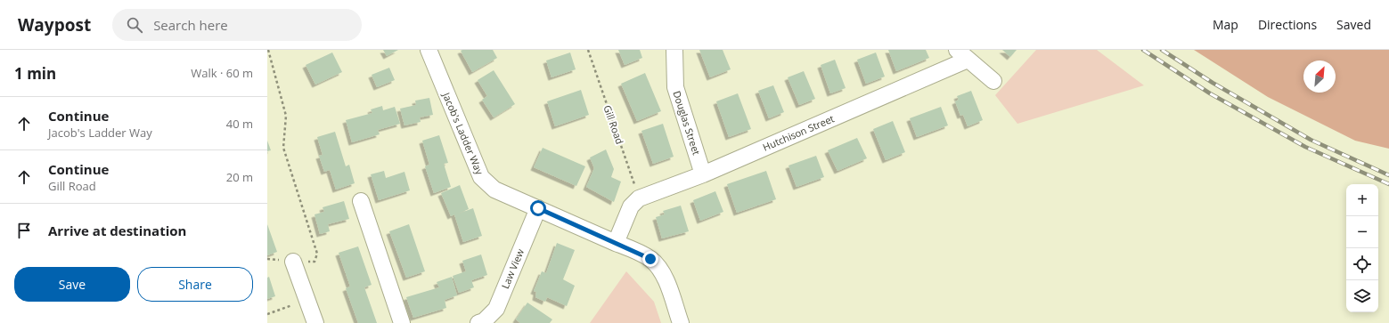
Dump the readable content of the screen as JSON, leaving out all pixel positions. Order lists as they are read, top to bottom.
{
  "streets": {
    "street": [
      "Douglas Street",
      "Hutchison Street",
      "Jacob's Ladder Way",
      "Law View"
    ],
    "path": ["Gill Road"]
  },
  "crossings": [
    ["Douglas Street", "Hutchison Street"],
    ["Gill Road", "Hutchison Street"],
    ["Jacob's Ladder Way", "Law View"]
  ],
  "north": "top right",
  "page": {
    "header": "Waypost",
    "search": "Search here",
    "nav": ["Map", "Directions", "Saved"],
    "heading": ["1 min", "Walk · 60 m"],
    "list": [
      ["Continue", "Jacob's Ladder Way", "40 m"],
      ["Continue", "Gill Road", "20 m"],
      "Arrive at destination"
    ],
    "map_buttons": ["+", "−"],
    "buttons": ["Save", "Share"]
  }
}
